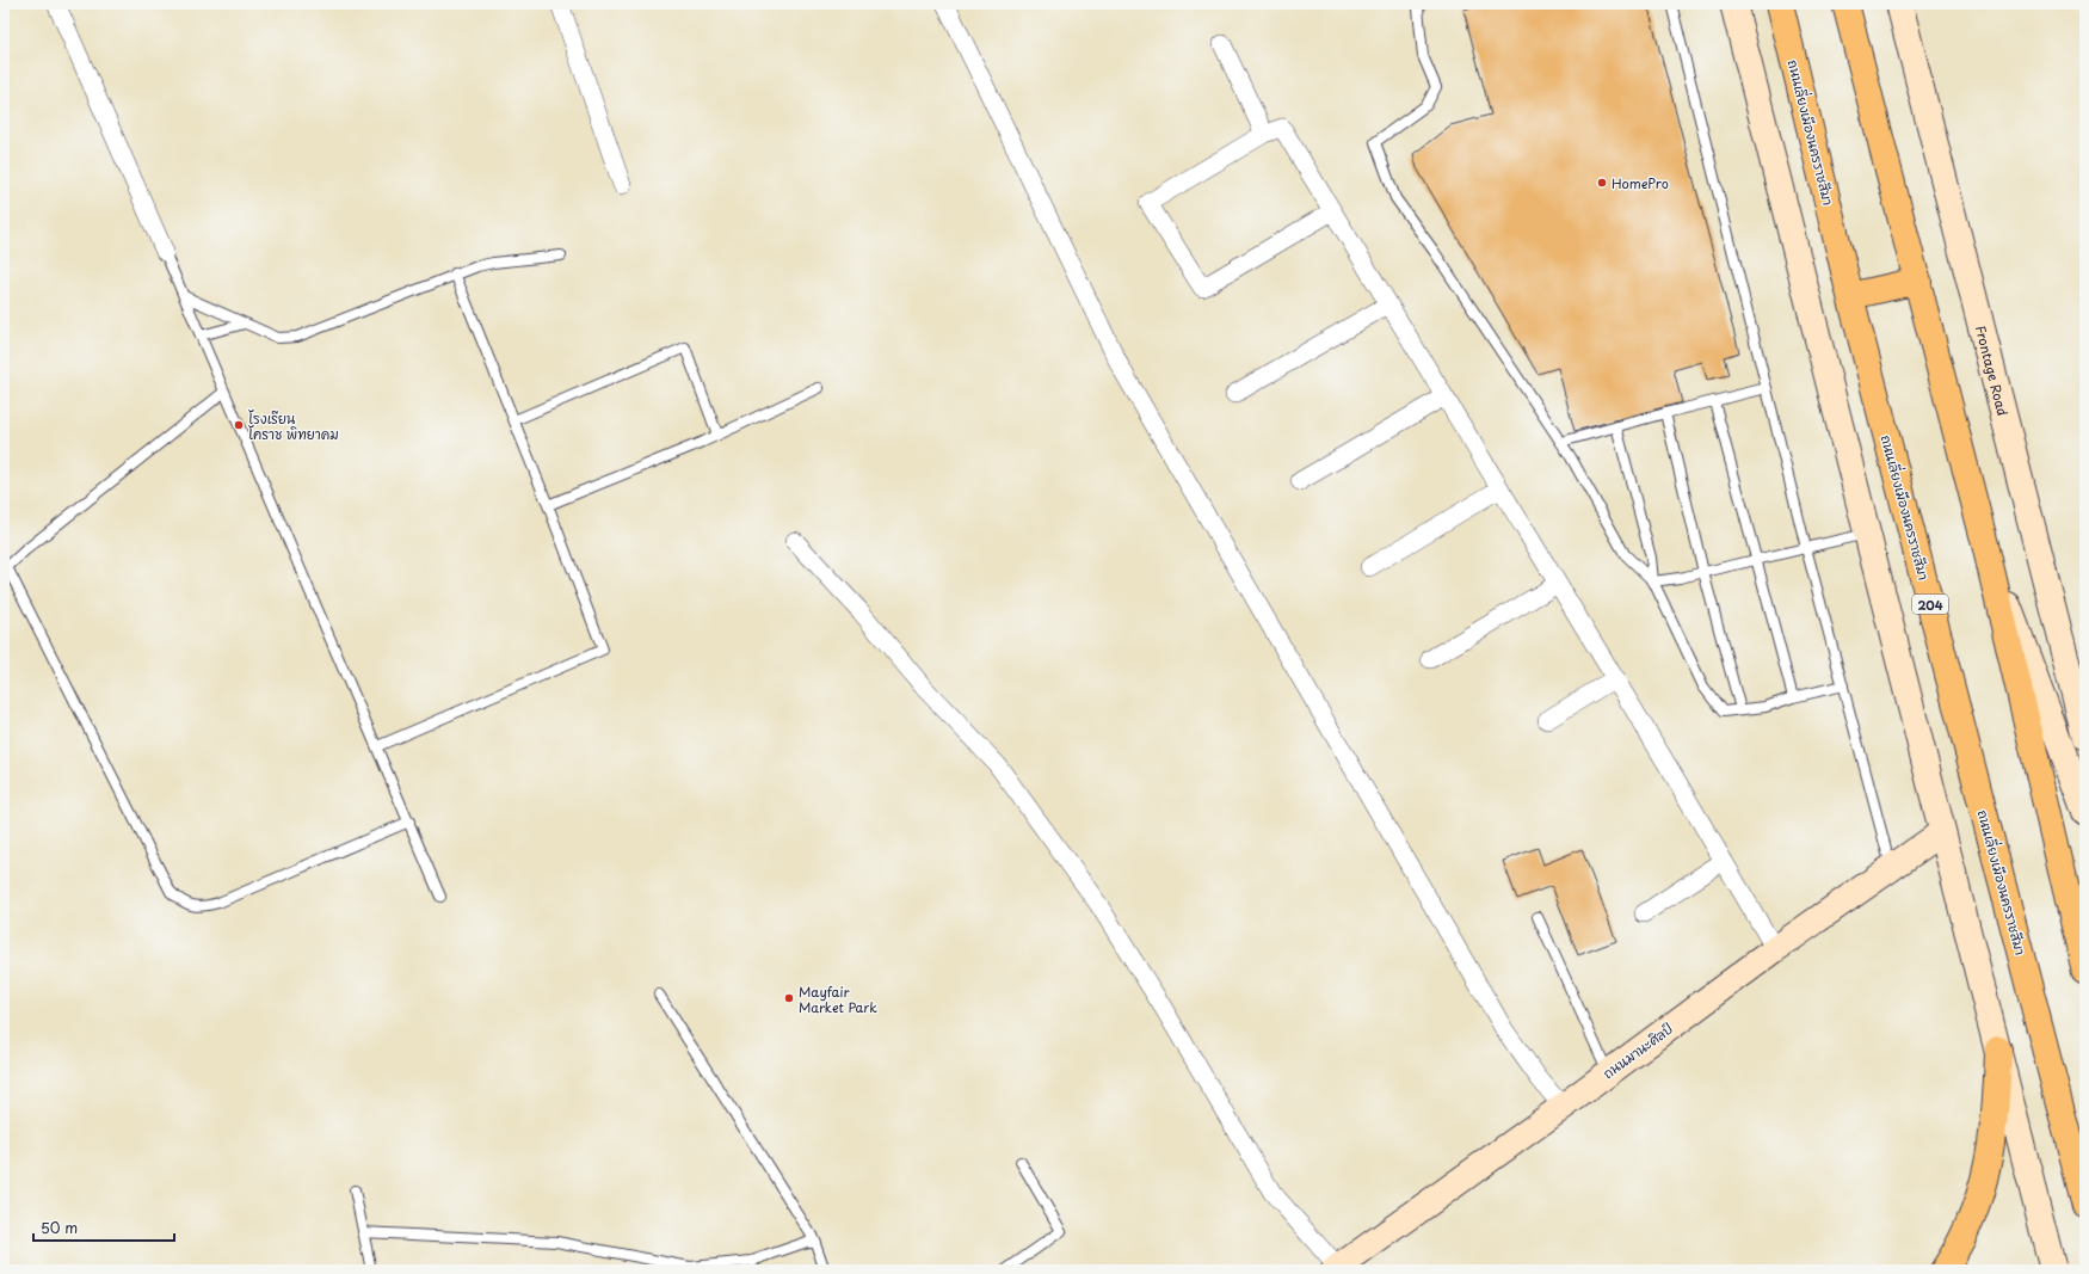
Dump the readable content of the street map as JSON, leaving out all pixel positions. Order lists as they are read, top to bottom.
{
  "streets": {
    "highway": ["ถนนเลี่ยงเมืองนครราชสีมา", "204"],
    "main road": ["Frontage Road", "ถนนมานะศิลป์"]
  },
  "places": ["HomePro", "โรงเรียน โคราช พิทยาคม", "Mayfair Market Park"],
  "scale_bar": "50 m"
}
